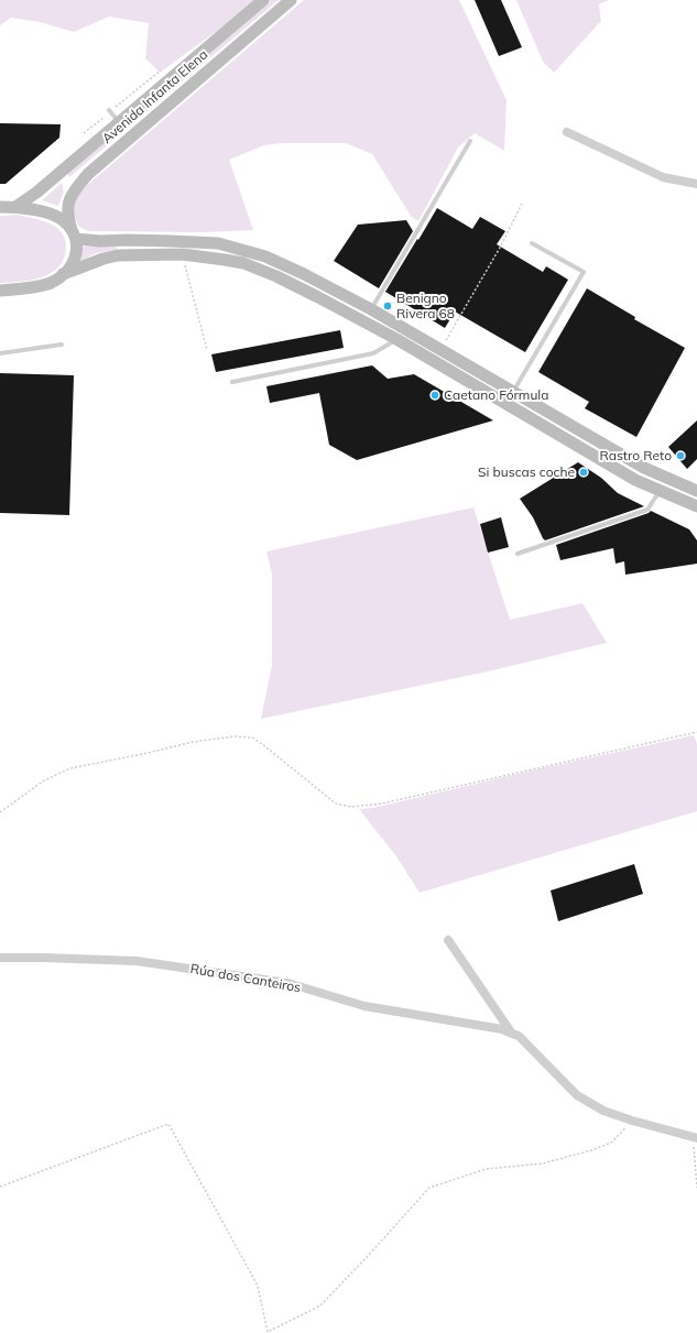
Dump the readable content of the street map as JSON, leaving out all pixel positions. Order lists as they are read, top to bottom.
{
  "streets": {
    "main road": ["Avenida Infanta Elena"],
    "street": ["Rúa dos Canteiros"]
  },
  "places": [
    "Benigno Rivera 68",
    "Caetano Fórmula",
    "Rastro Reto",
    "Si buscas coche"
  ]
}
